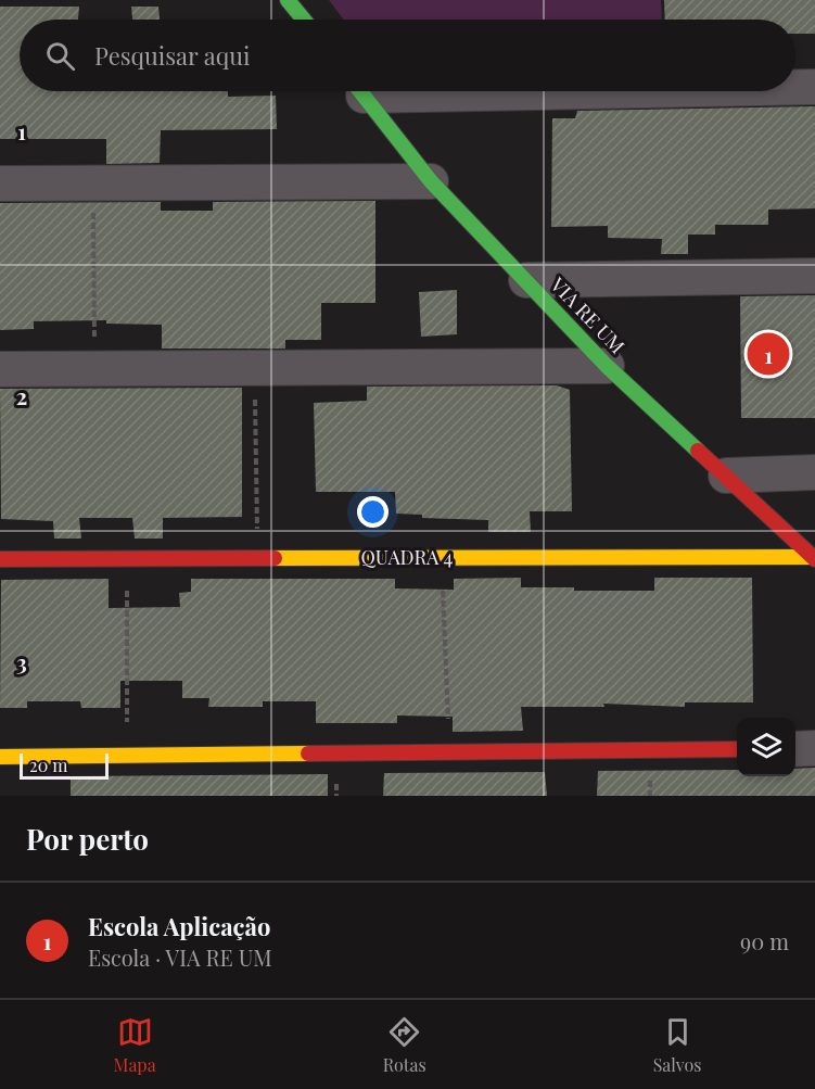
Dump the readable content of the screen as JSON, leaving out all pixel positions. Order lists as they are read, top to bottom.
{
  "streets": {
    "street": ["VIA RE UM", "QUADRA 4"]
  },
  "crossings": [
    ["VIA RE UM", "QUADRA 4"]
  ],
  "scale_bar": "20 m",
  "page": {
    "search": "Pesquisar aqui",
    "pins": "1",
    "scale": "20 m",
    "heading": "Por perto",
    "list": [
      {
        "mark": "1",
        "name": "Escola Aplicação",
        "note": "Escola · VIA RE UM",
        "value": "90 m"
      }
    ],
    "nav": ["Mapa", "Rotas", "Salvos"]
  },
  "grid": {
    "rows": ["1", "2", "3"]
  }
}
